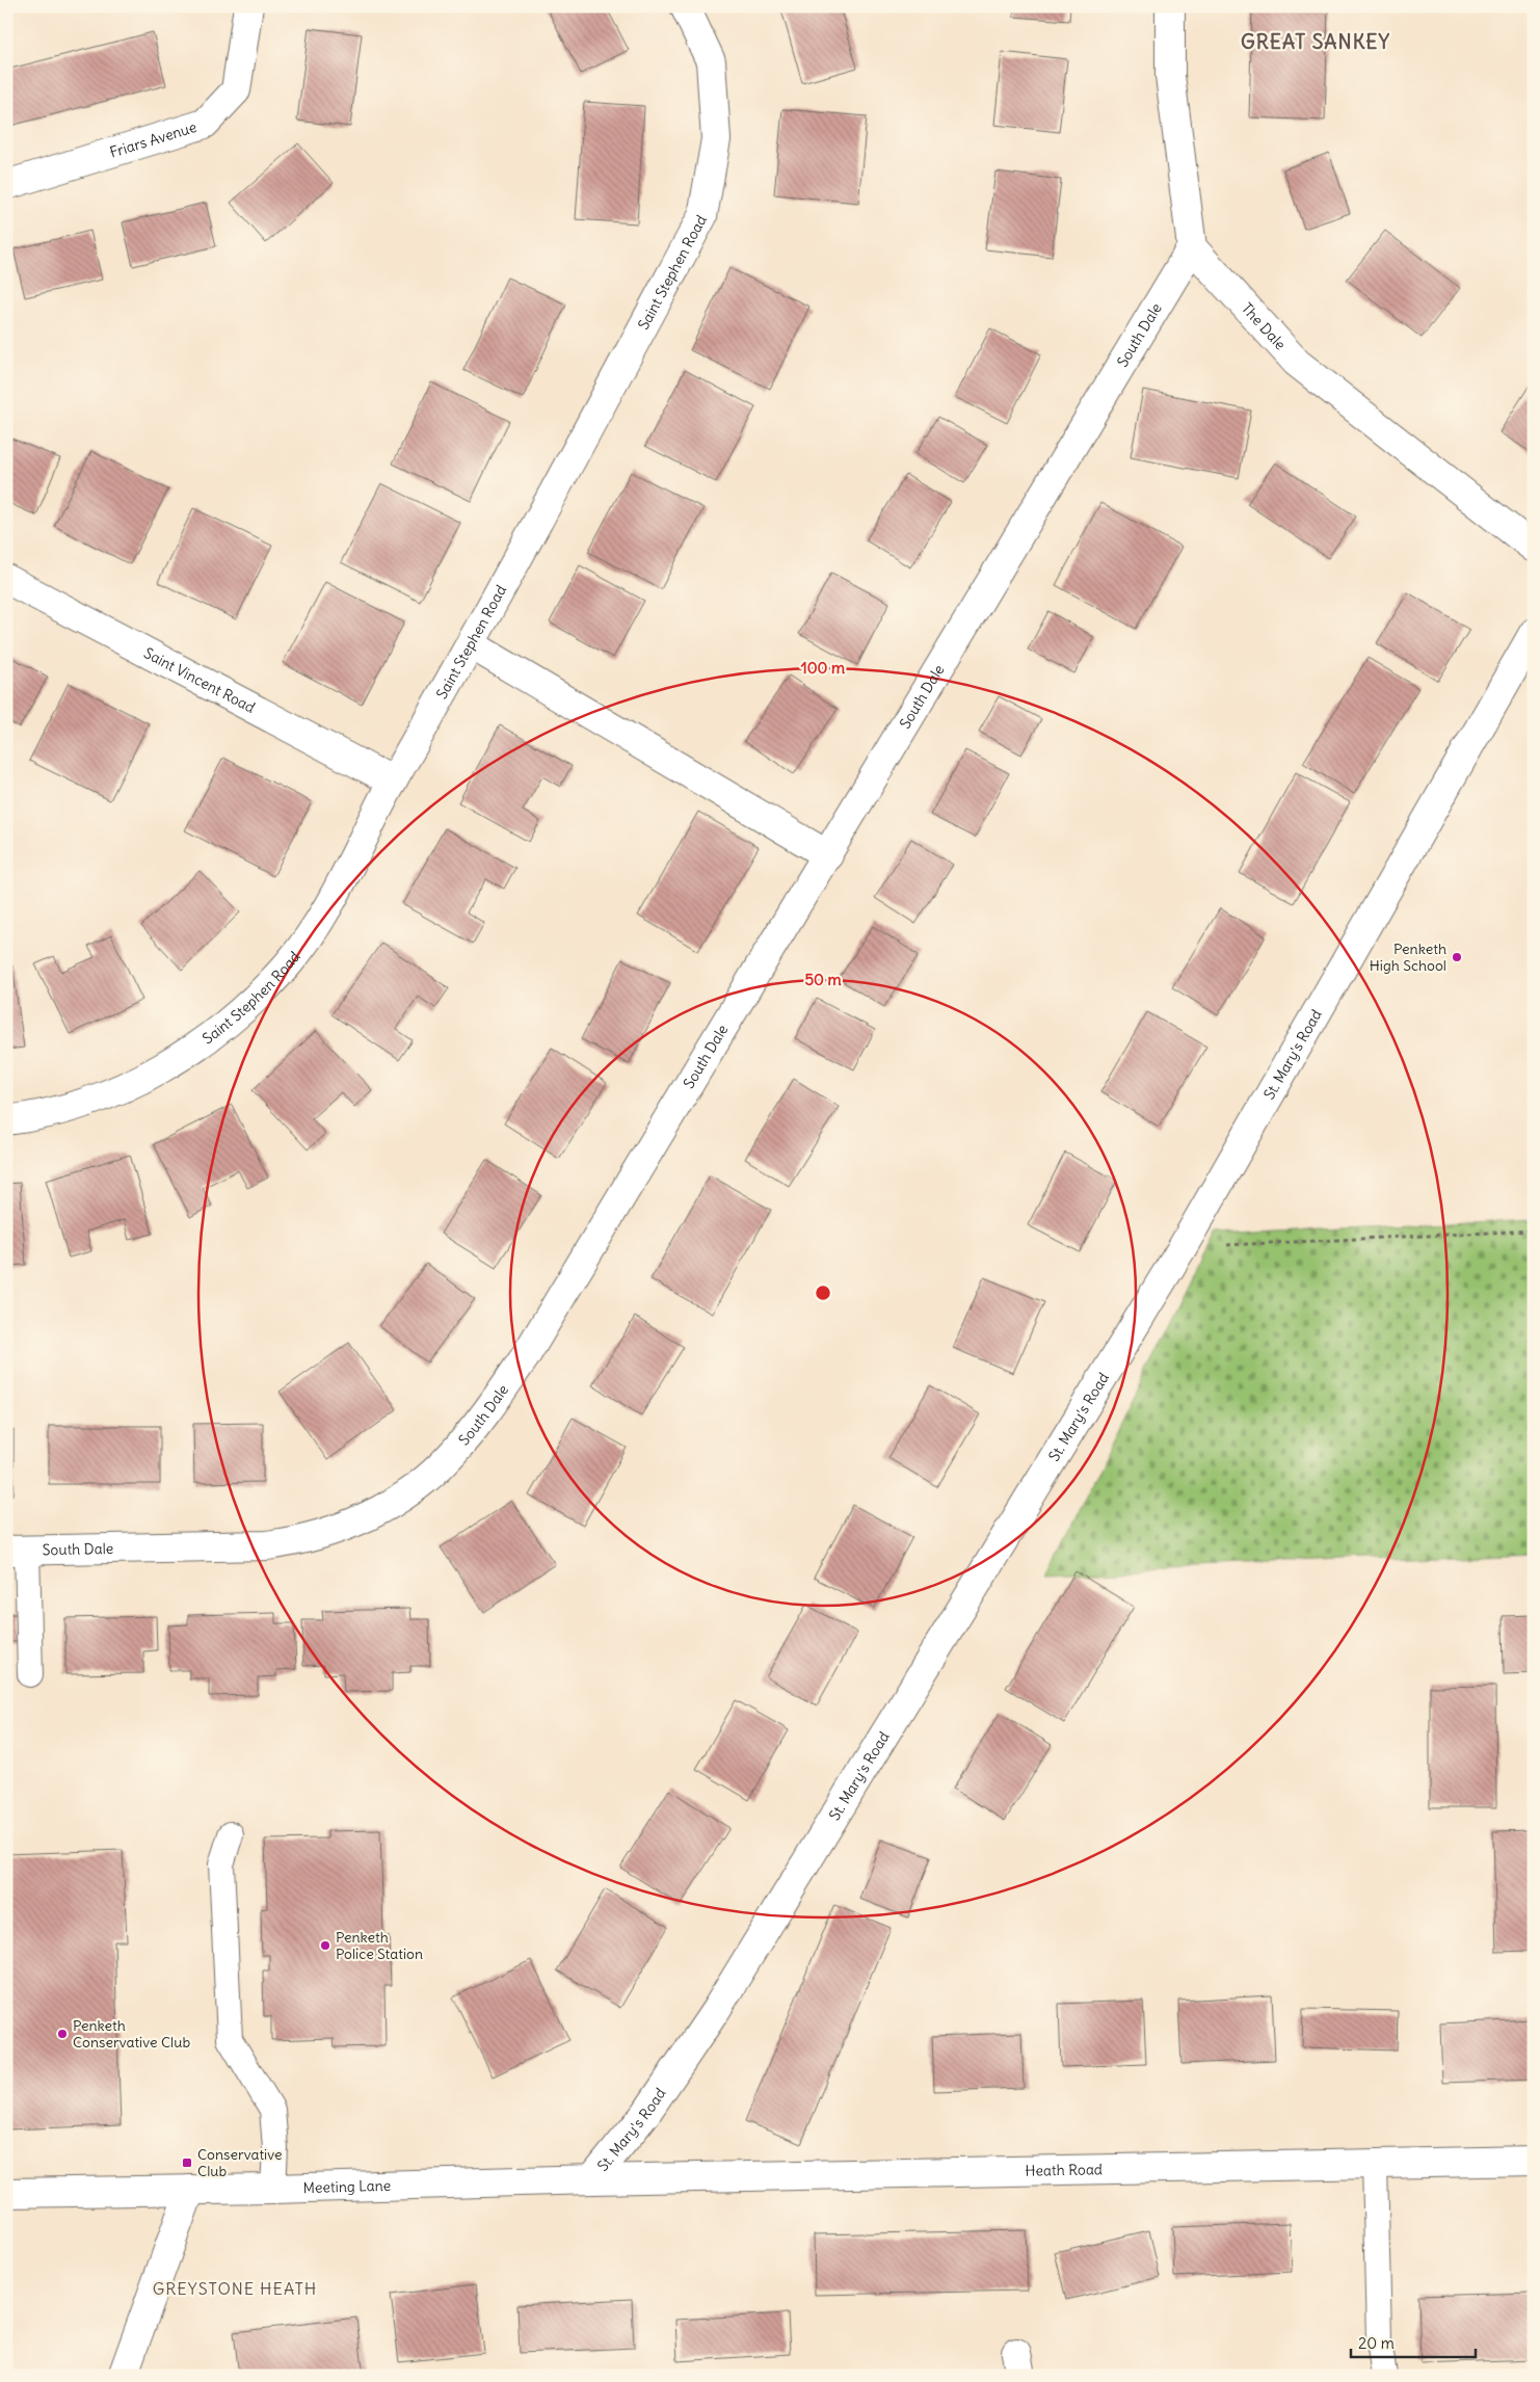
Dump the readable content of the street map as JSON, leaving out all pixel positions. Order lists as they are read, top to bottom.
{
  "streets": {
    "street": [
      "Friars Avenue",
      "Saint Stephen Road",
      "The Dale",
      "South Dale",
      "Saint Vincent Road",
      "St. Mary's Road",
      "Heath Road",
      "Meeting Lane"
    ]
  },
  "crossings": [
    ["Saint Stephen Road", "Saint Vincent Road"],
    ["The Dale", "South Dale"],
    ["St. Mary's Road", "Heath Road"],
    ["St. Mary's Road", "Meeting Lane"],
    ["Heath Road", "Meeting Lane"]
  ],
  "districts": ["GREAT SANKEY", "GREYSTONE HEATH"],
  "places": {
    "other": ["Penketh High School", "Penketh Police Station", "Penketh Conservative Club"],
    "transit": ["Conservative Club"]
  },
  "scale_bar": "20 m",
  "rings": ["100 m", "50 m"]
}
